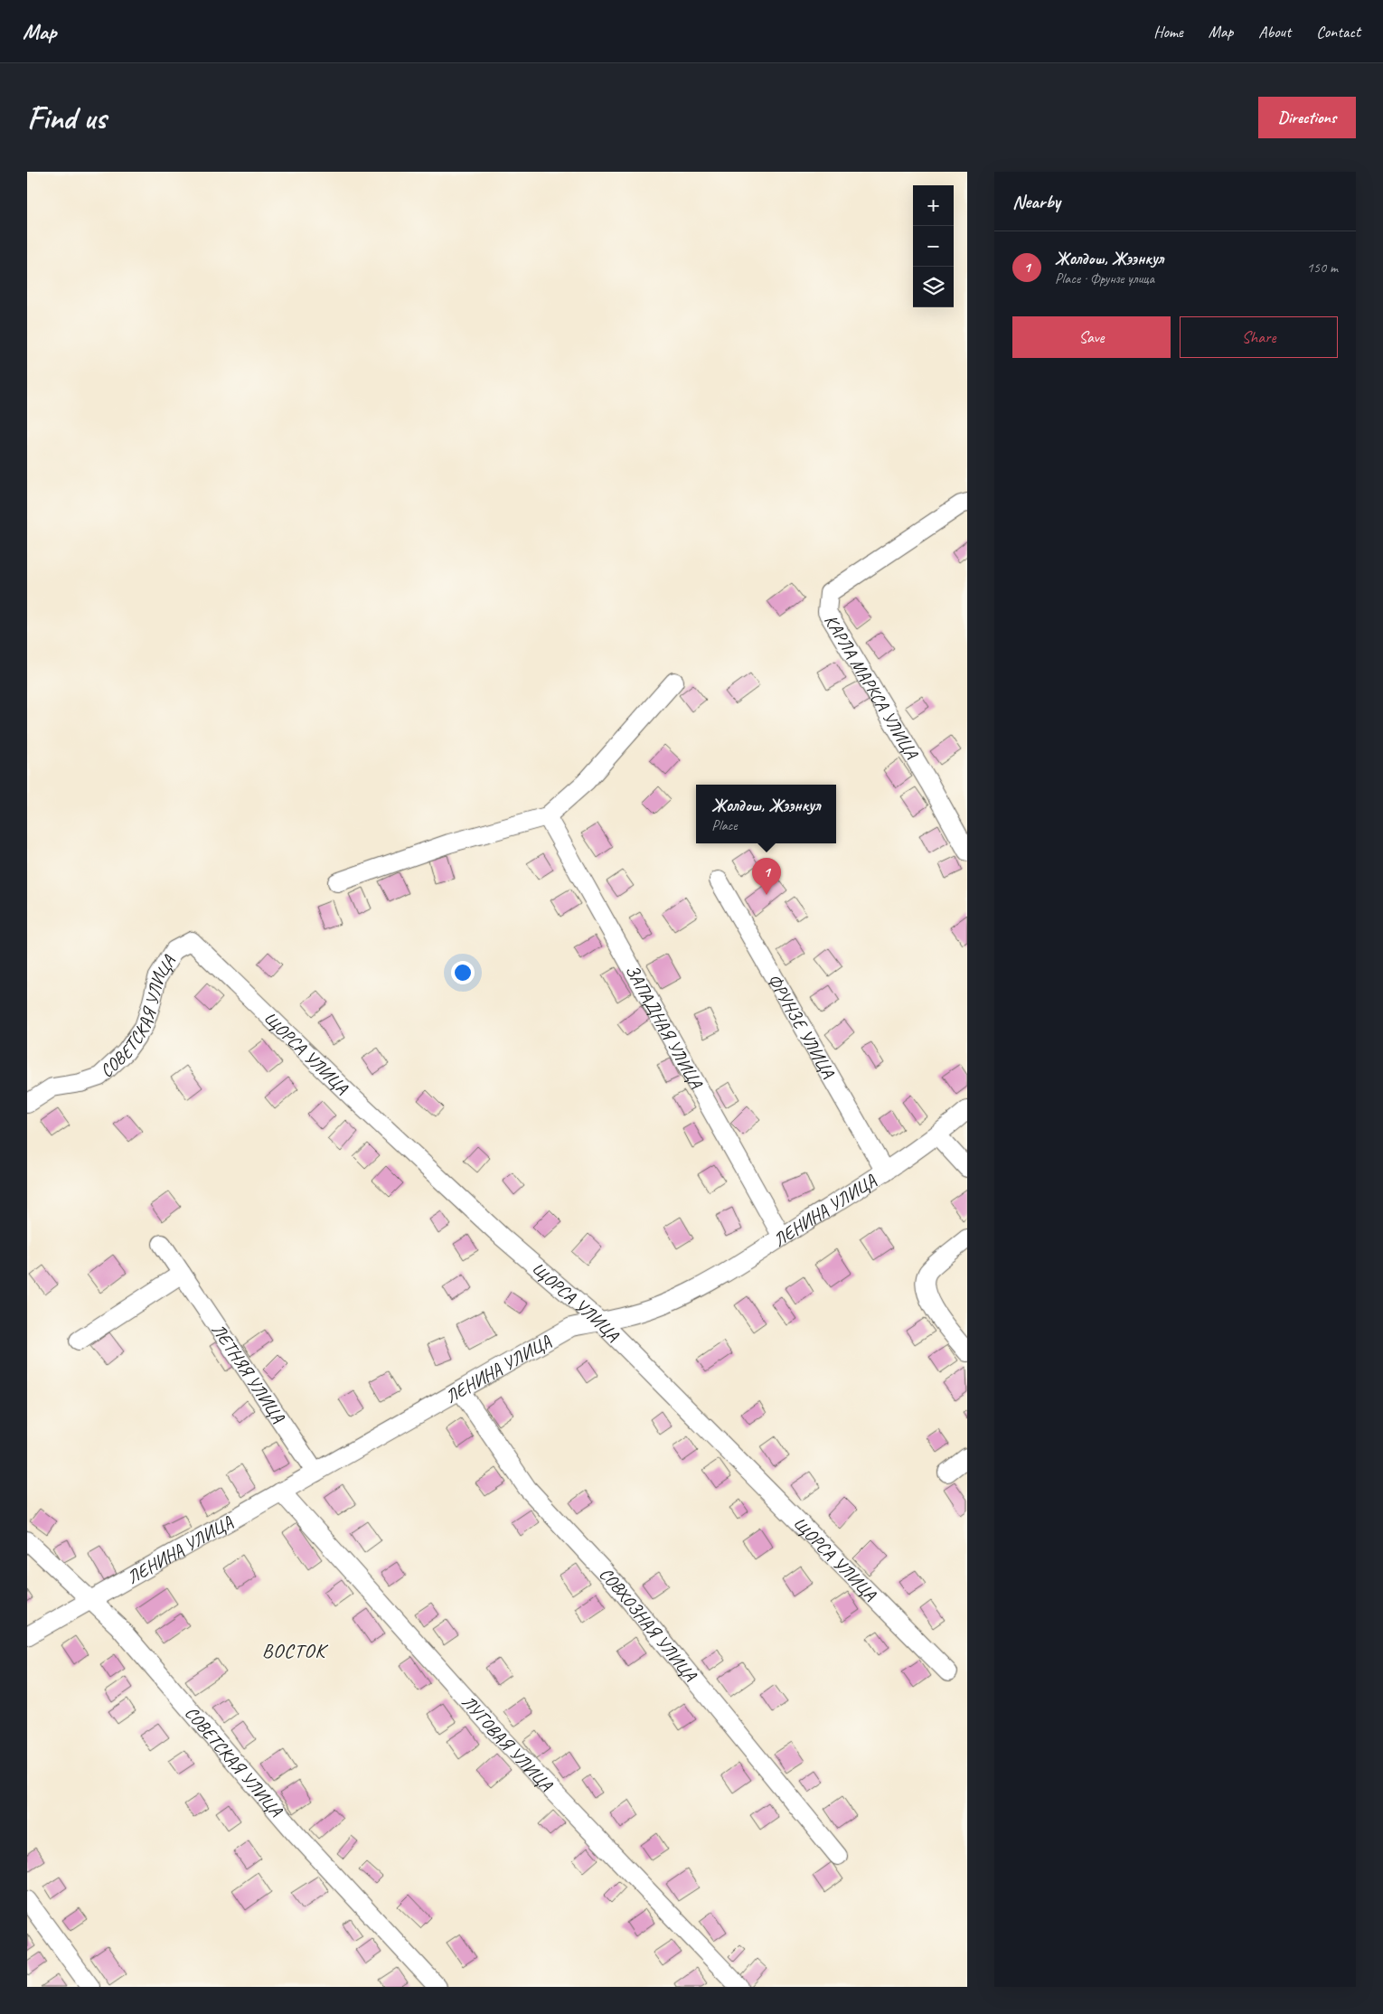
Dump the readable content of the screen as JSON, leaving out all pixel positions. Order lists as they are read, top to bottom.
{
  "streets": {
    "street": [
      "КАРЛА МАРКСА УЛИЦА",
      "СОВЕТСКАЯ УЛИЦА",
      "ФРУНЗЕ УЛИЦА",
      "ЗАПАДНАЯ УЛИЦА",
      "ЩОРСА УЛИЦА",
      "ЛЕНИНА УЛИЦА",
      "ЛЕТНЯЯ УЛИЦА",
      "СОВХОЗНАЯ УЛИЦА",
      "ЛУГОВАЯ УЛИЦА"
    ]
  },
  "crossings": [
    ["СОВЕТСКАЯ УЛИЦА", "ЩОРСА УЛИЦА"],
    ["СОВЕТСКАЯ УЛИЦА", "ЛЕНИНА УЛИЦА"],
    ["ФРУНЗЕ УЛИЦА", "ЛЕНИНА УЛИЦА"],
    ["ЗАПАДНАЯ УЛИЦА", "ЛЕНИНА УЛИЦА"],
    ["ЩОРСА УЛИЦА", "ЛЕНИНА УЛИЦА"],
    ["ЛЕНИНА УЛИЦА", "ЛЕТНЯЯ УЛИЦА"],
    ["ЛЕНИНА УЛИЦА", "СОВХОЗНАЯ УЛИЦА"],
    ["ЛЕНИНА УЛИЦА", "ЛУГОВАЯ УЛИЦА"]
  ],
  "districts": ["ВОСТОК"],
  "page": {
    "header": "Map",
    "nav": [
      "Home",
      "Map",
      "About",
      "Contact"
    ],
    "buttons": [
      "Directions",
      ["Save", "Share"]
    ],
    "title": "Find us",
    "heading": "Nearby",
    "map_buttons": ["+", "−"],
    "list": [
      {
        "mark": "1",
        "name": "Жолдош, Жээнкул",
        "note": "Place · Фрунзе улица",
        "value": "150 m"
      }
    ],
    "popup": ["Жолдош, Жээнкул", "Place"],
    "pins": "1"
  }
}
